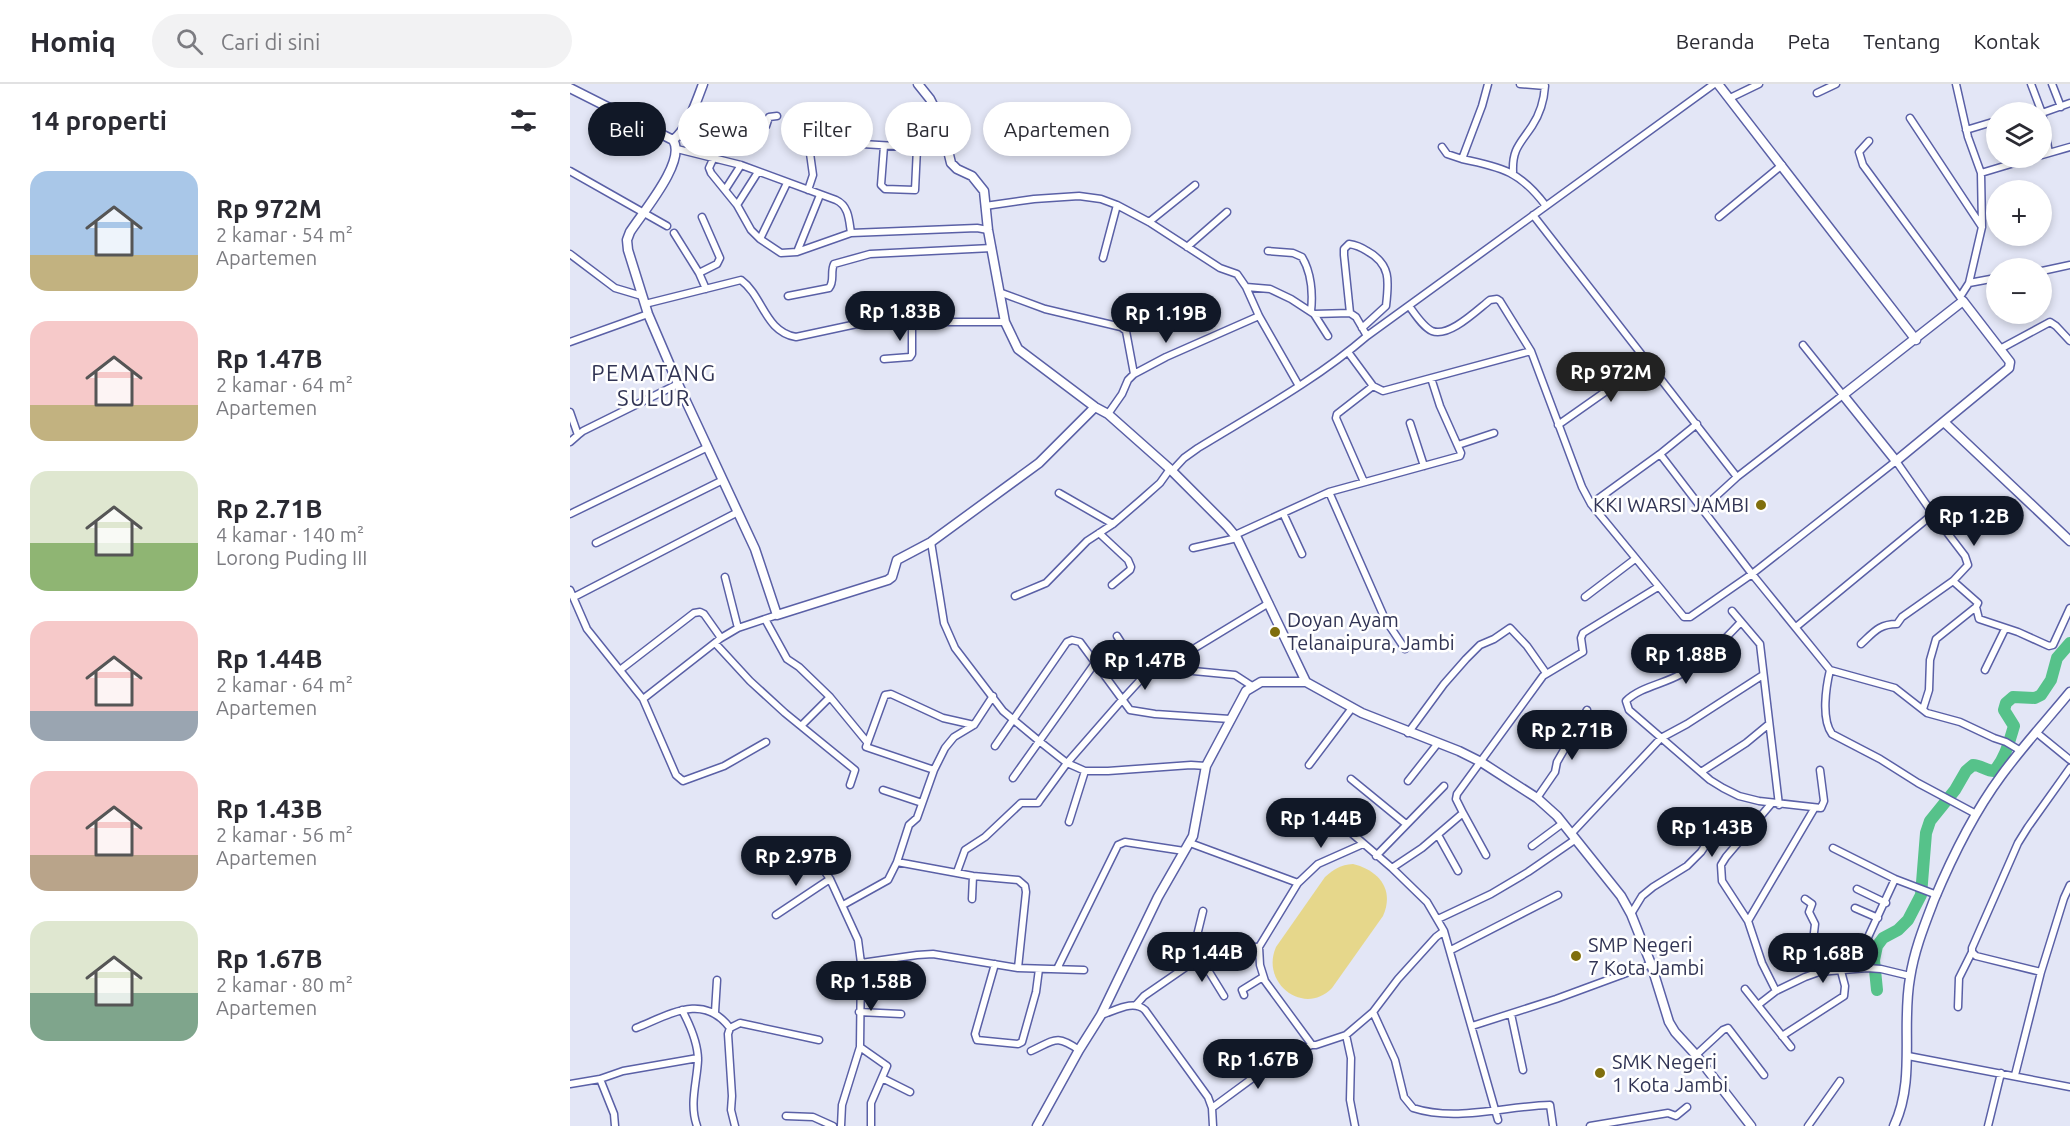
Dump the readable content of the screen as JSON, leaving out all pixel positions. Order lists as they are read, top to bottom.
{
  "districts": ["PEMATANG SULUR"],
  "places": [
    "KKI WARSI JAMBI",
    "Doyan Ayam Telanaipura, Jambi",
    "SMP Negeri 7 Kota Jambi",
    "SMK Negeri 1 Kota Jambi"
  ],
  "page": {
    "header": "Homiq",
    "search": "Cari di sini",
    "nav": [
      "Beranda",
      "Peta",
      "Tentang",
      "Kontak"
    ],
    "heading": "14 properti",
    "map_buttons": ["+", "−"],
    "chip": [
      "Beli",
      "Sewa",
      "Filter",
      "Baru",
      "Apartemen"
    ],
    "list": [
      {
        "name": "Rp 972M",
        "note": "2 kamar · 54 m² · Apartemen"
      },
      {
        "name": "Rp 1.47B",
        "note": "2 kamar · 64 m² · Apartemen"
      },
      {
        "name": "Rp 2.71B",
        "note": "4 kamar · 140 m² · Lorong Puding III"
      },
      {
        "name": "Rp 1.44B",
        "note": "2 kamar · 64 m² · Apartemen"
      },
      {
        "name": "Rp 1.43B",
        "note": "2 kamar · 56 m² · Apartemen"
      },
      {
        "name": "Rp 1.67B",
        "note": "2 kamar · 80 m² · Apartemen"
      }
    ],
    "price": [
      "Rp 1.83B",
      "Rp 1.19B",
      "Rp 972M",
      "Rp 1.2B",
      "Rp 1.88B",
      "Rp 1.47B",
      "Rp 2.71B",
      "Rp 1.44B",
      "Rp 1.43B",
      "Rp 2.97B",
      "Rp 1.44B",
      "Rp 1.68B",
      "Rp 1.58B",
      "Rp 1.67B"
    ]
  }
}
